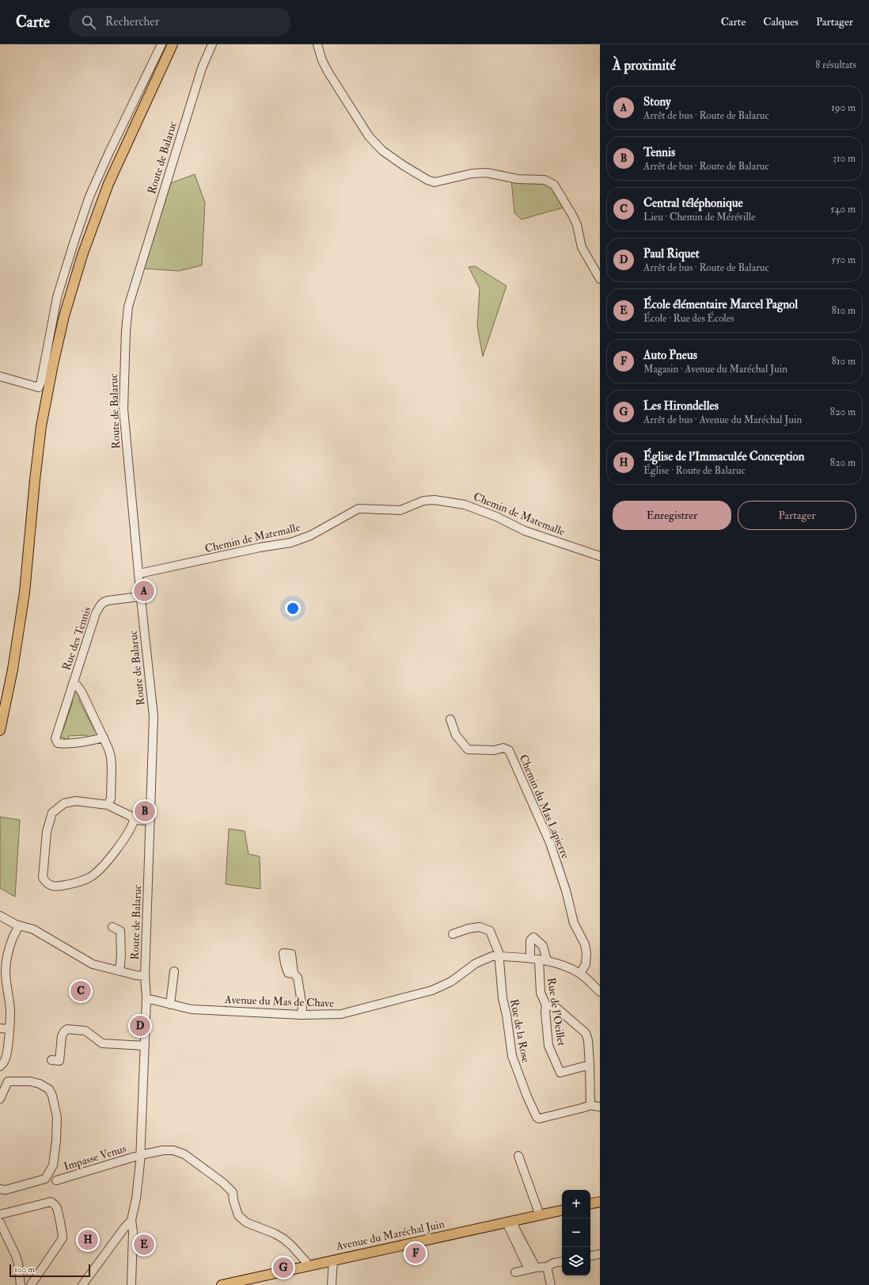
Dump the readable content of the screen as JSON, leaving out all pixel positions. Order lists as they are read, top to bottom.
{
  "streets": {
    "main road": ["Avenue du Maréchal Juin"],
    "street": [
      "Route de Balaruc",
      "Chemin de Matemalle",
      "Rue des Tennis",
      "Chemin du Mas Lapierre",
      "Avenue du Mas de Chave",
      "Rue de l'Oeillet",
      "Rue de la Rose",
      "Impasse Venus"
    ]
  },
  "crossings": [
    ["Route de Balaruc", "Chemin de Matemalle"],
    ["Route de Balaruc", "Rue des Tennis"],
    ["Route de Balaruc", "Avenue du Mas de Chave"],
    ["Route de Balaruc", "Impasse Venus"],
    ["Chemin du Mas Lapierre", "Avenue du Mas de Chave"],
    ["Avenue du Mas de Chave", "Rue de l'Oeillet"],
    ["Avenue du Mas de Chave", "Rue de la Rose"],
    ["Impasse Venus", "Avenue du Maréchal Juin"]
  ],
  "scale_bar": "100 m",
  "page": {
    "header": "Carte",
    "search": "Rechercher",
    "nav": ["Carte", "Calques", "Partager"],
    "heading": ["À proximité", "8 résultats"],
    "list": [
      {
        "mark": "A",
        "name": "Stony",
        "note": "Arrêt de bus · Route de Balaruc",
        "value": "190 m"
      },
      {
        "mark": "B",
        "name": "Tennis",
        "note": "Arrêt de bus · Route de Balaruc",
        "value": "310 m"
      },
      {
        "mark": "C",
        "name": "Central téléphonique",
        "note": "Lieu · Chemin de Méréville",
        "value": "540 m"
      },
      {
        "mark": "D",
        "name": "Paul Riquet",
        "note": "Arrêt de bus · Route de Balaruc",
        "value": "550 m"
      },
      {
        "mark": "E",
        "name": "École élémentaire Marcel Pagnol",
        "note": "École · Rue des Écoles",
        "value": "810 m"
      },
      {
        "mark": "F",
        "name": "Auto Pneus",
        "note": "Magasin · Avenue du Maréchal Juin",
        "value": "810 m"
      },
      {
        "mark": "G",
        "name": "Les Hirondelles",
        "note": "Arrêt de bus · Avenue du Maréchal Juin",
        "value": "820 m"
      },
      {
        "mark": "H",
        "name": "Église de l'Immaculée Conception",
        "note": "Église · Route de Balaruc",
        "value": "820 m"
      }
    ],
    "buttons": ["Enregistrer", "Partager"],
    "pins": [
      "A",
      "B",
      "C",
      "D",
      "H",
      "E",
      "F",
      "G"
    ],
    "map_buttons": ["+", "−"],
    "scale": "100 m"
  }
}
